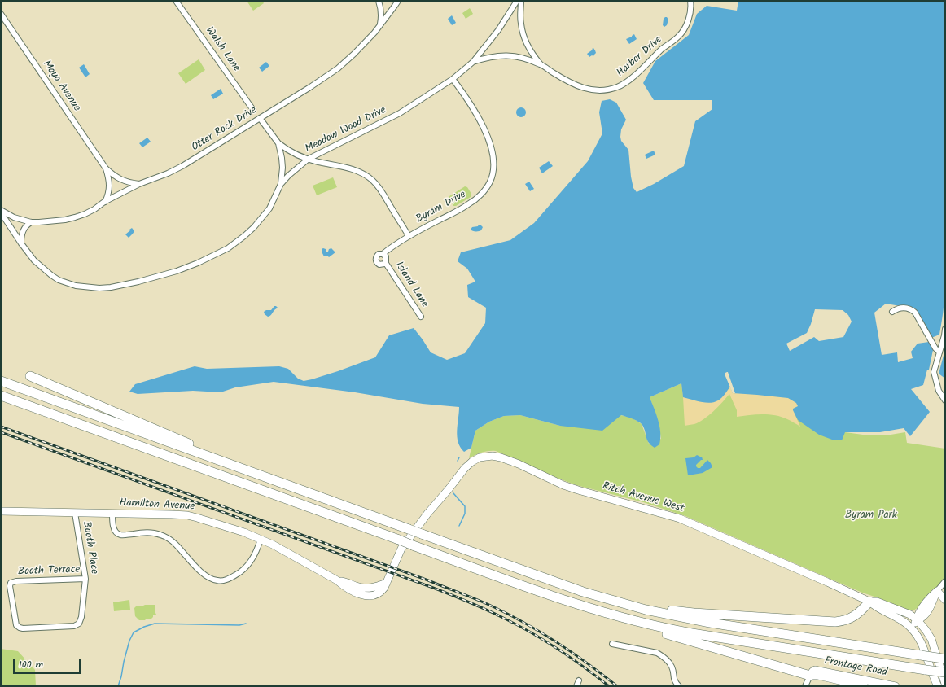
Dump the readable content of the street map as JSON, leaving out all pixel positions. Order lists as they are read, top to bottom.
{
  "streets": {
    "main road": ["Ritch Avenue West", "Hamilton Avenue", "Frontage Road"],
    "street": [
      "Walsh Lane",
      "Harbor Drive",
      "Mayo Avenue",
      "Otter Rock Drive",
      "Meadow Wood Drive",
      "Byram Drive",
      "Island Lane",
      "Booth Place",
      "Booth Terrace"
    ]
  },
  "crossings": [
    ["Harbor Drive", "Meadow Wood Drive"],
    ["Mayo Avenue", "Otter Rock Drive"],
    ["Otter Rock Drive", "Meadow Wood Drive"],
    ["Meadow Wood Drive", "Byram Drive"],
    ["Byram Drive", "Island Lane"],
    ["Ritch Avenue West", "Hamilton Avenue"],
    ["Hamilton Avenue", "Booth Place"],
    ["Booth Place", "Booth Terrace"]
  ],
  "parks": ["Byram Park"],
  "scale_bar": "100 m"
}
